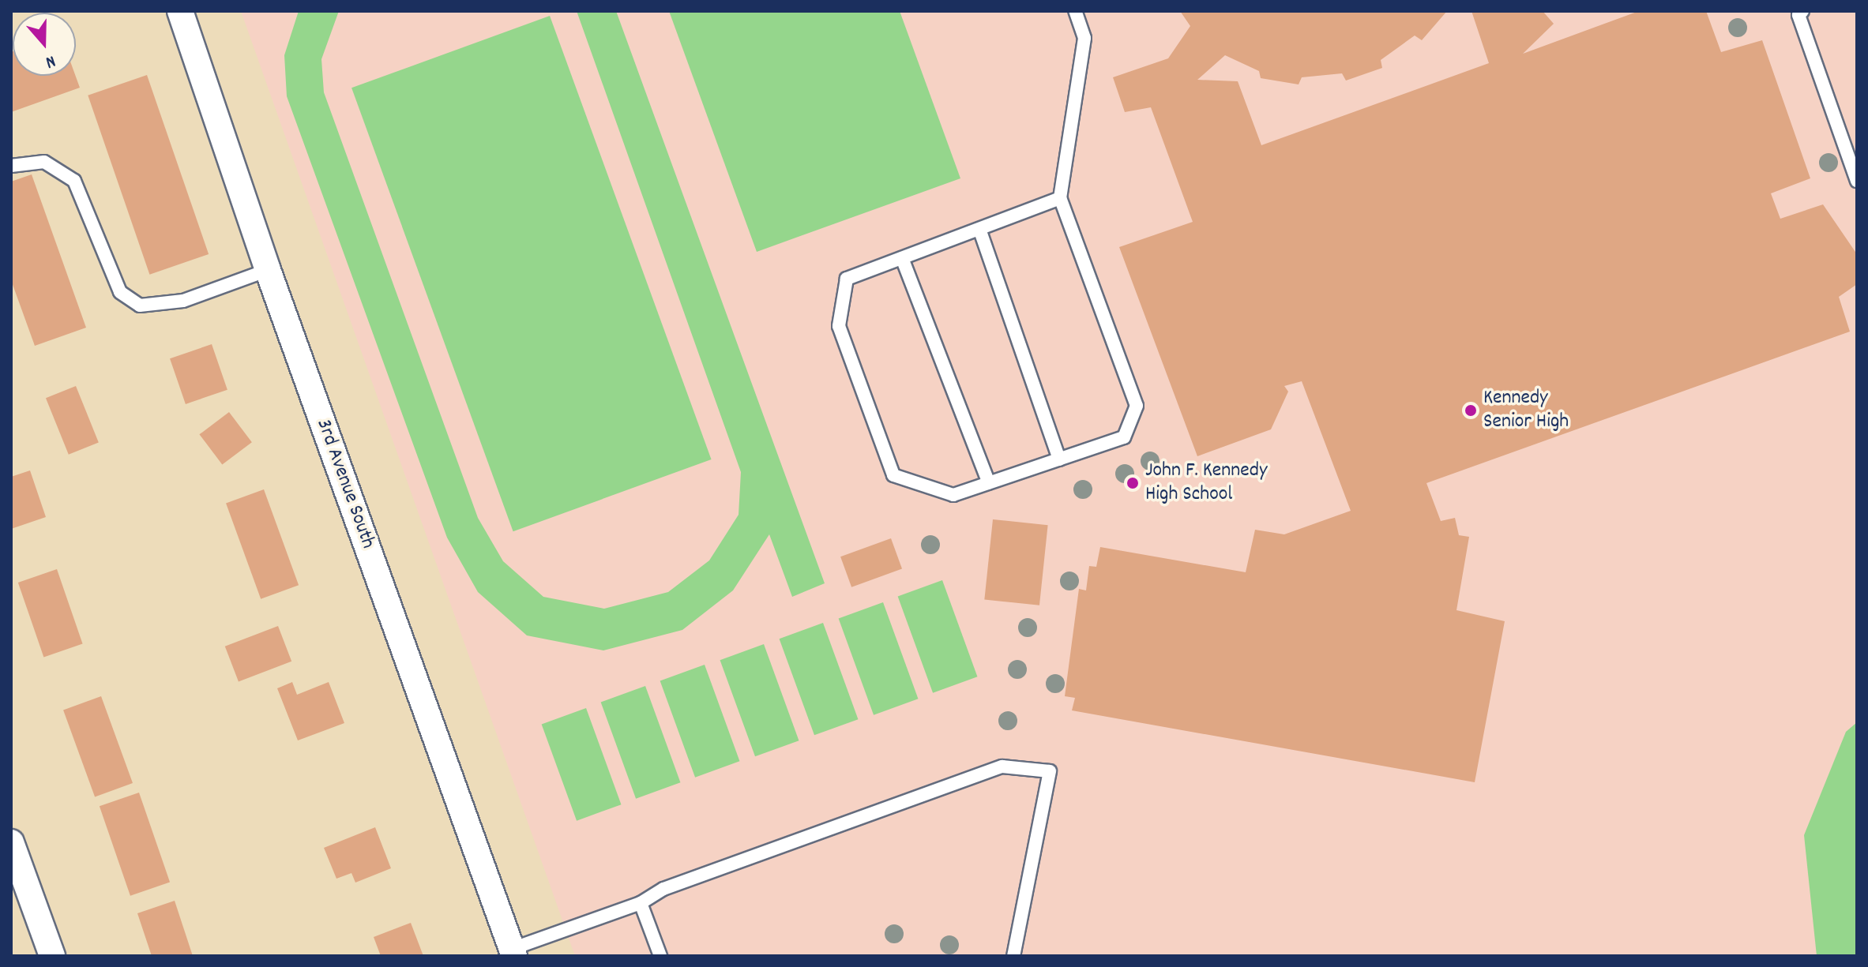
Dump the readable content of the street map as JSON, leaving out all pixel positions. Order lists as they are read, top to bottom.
{
  "streets": {
    "street": ["3rd Avenue South"]
  },
  "places": ["Kennedy Senior High", "John F. Kennedy High School"],
  "north": "bottom"
}
